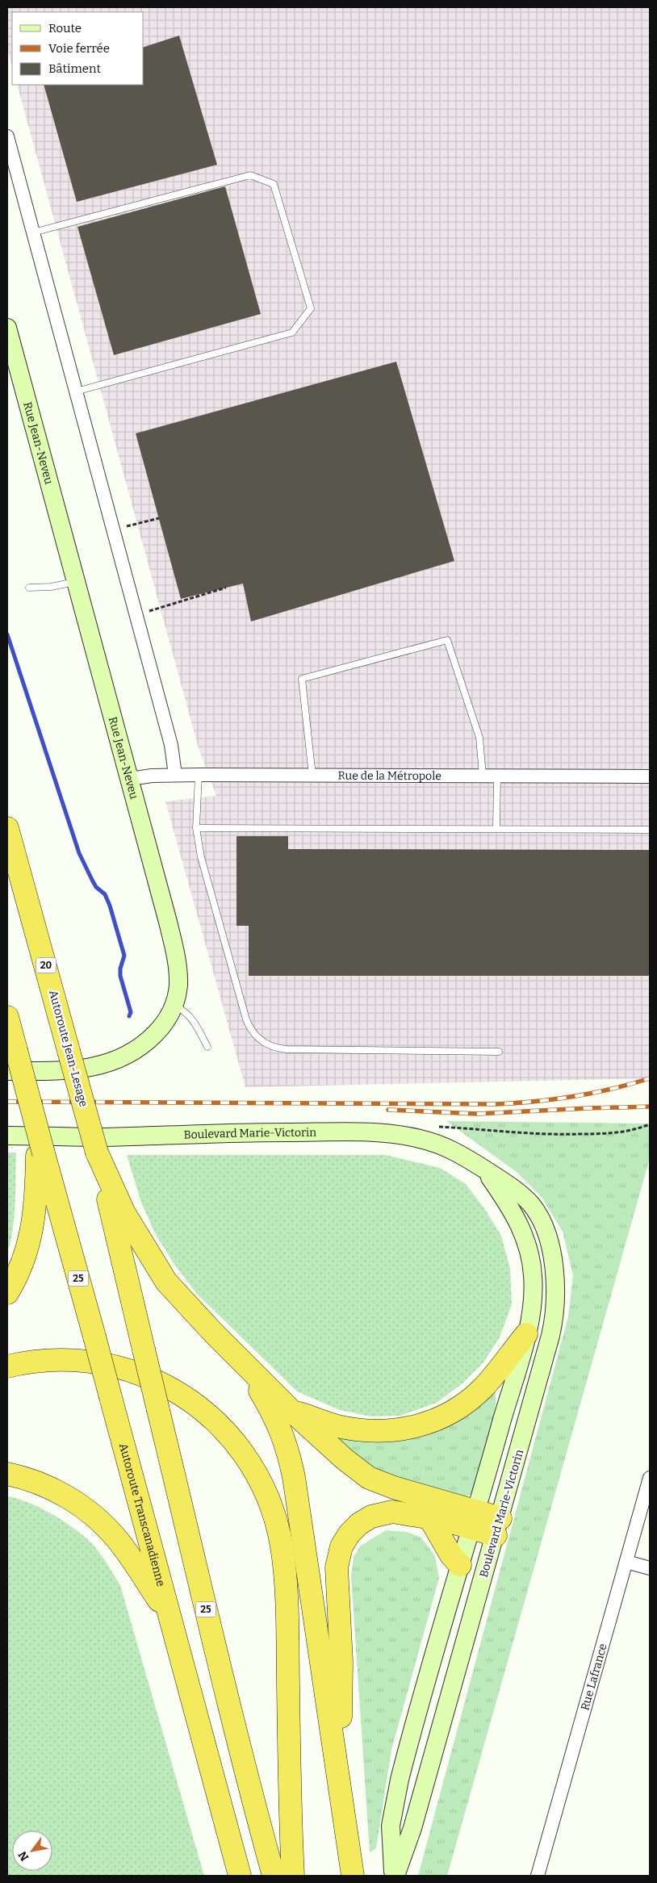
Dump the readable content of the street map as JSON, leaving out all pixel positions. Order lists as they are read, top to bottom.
{
  "streets": {
    "highway": [
      "20",
      "Autoroute Jean-Lesage",
      "25",
      "Autoroute Transcanadienne"
    ],
    "street": [
      "Rue Jean-Neveu",
      "Rue de la Métropole",
      "Boulevard Marie-Victorin",
      "Rue Lafrance"
    ]
  },
  "crossings": [
    ["Rue Jean-Neveu", "Rue de la Métropole"],
    ["Autoroute Jean-Lesage", "25"],
    ["25", "Autoroute Transcanadienne"]
  ],
  "legend": ["Route", "Voie ferrée", "Bâtiment"],
  "north": "bottom left"
}
